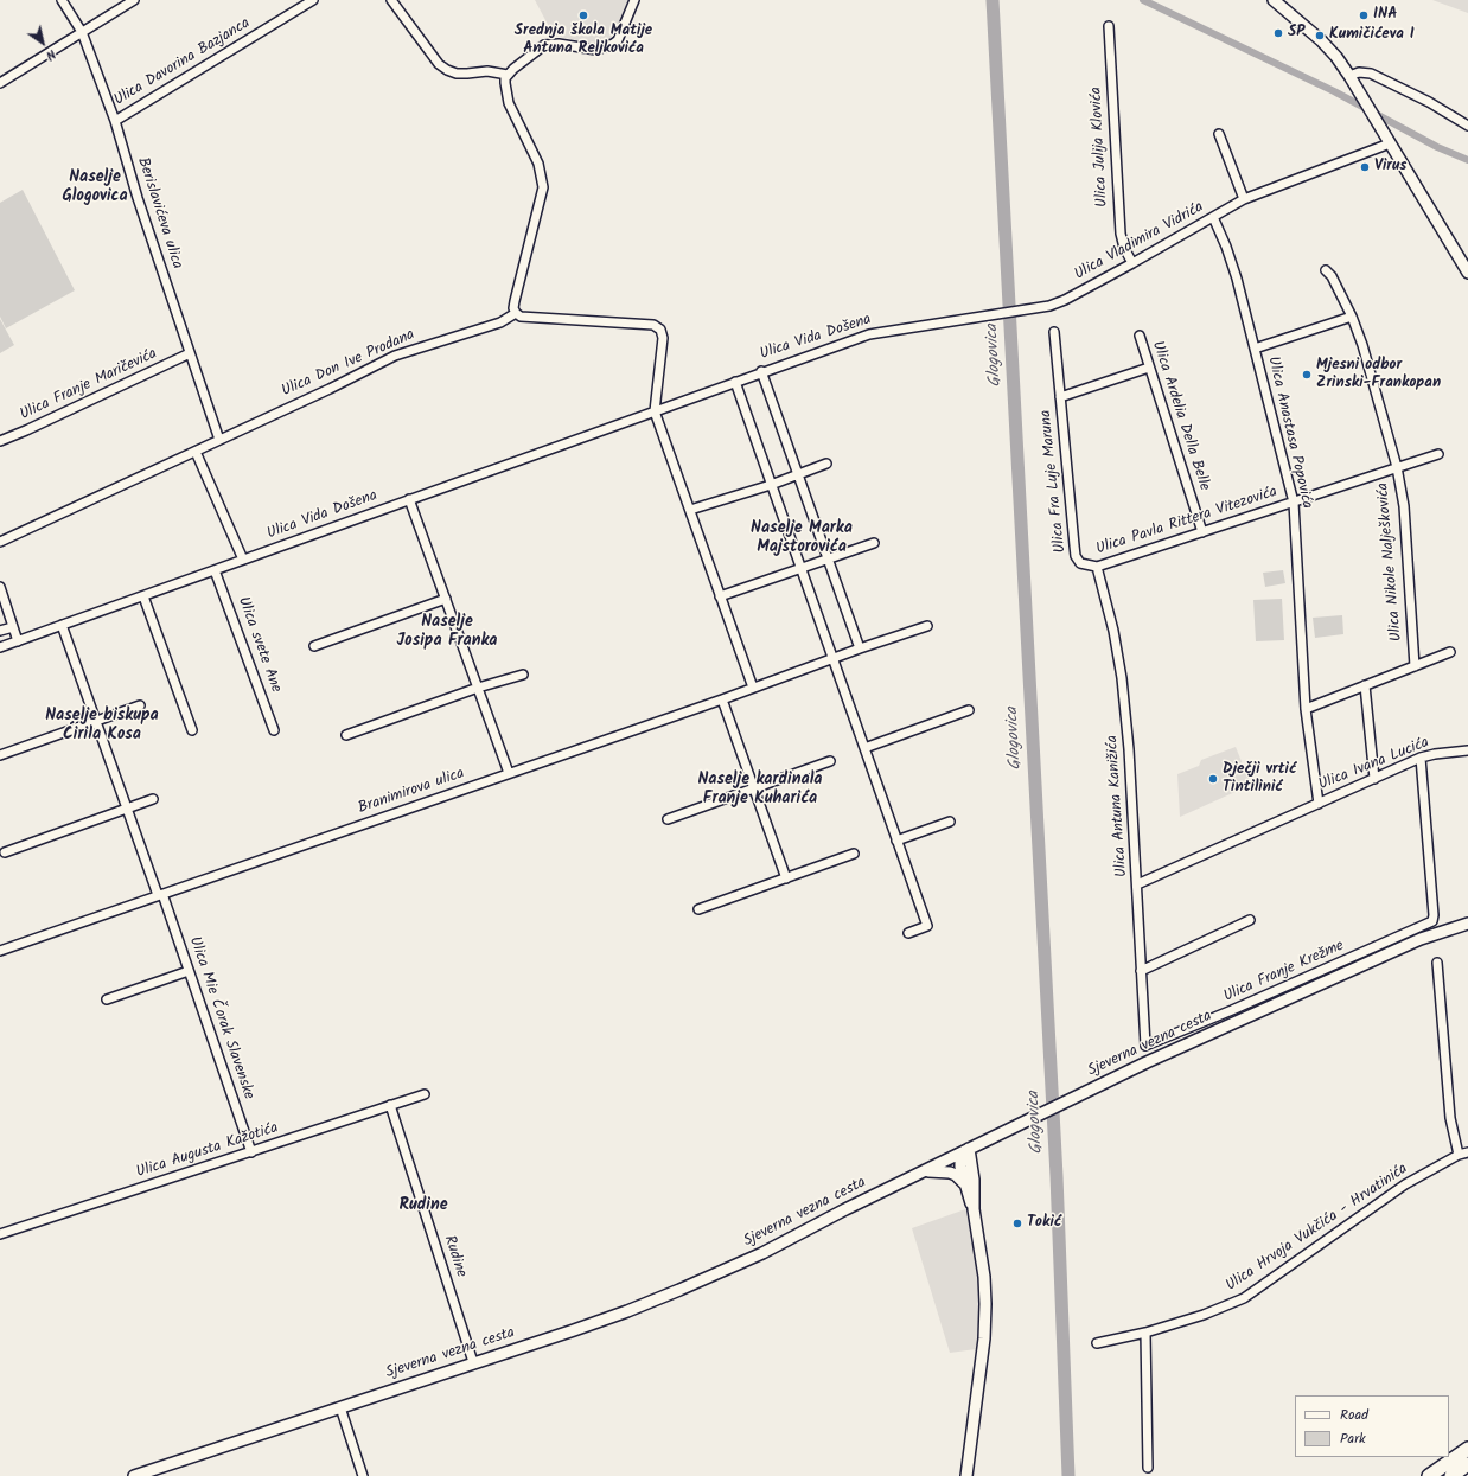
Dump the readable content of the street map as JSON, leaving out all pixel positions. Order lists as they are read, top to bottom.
{
  "streets": {
    "main road": ["Sjeverna vezna cesta"],
    "street": [
      "Ulica Davorina Bazjanca",
      "Ulica Julija Klovića",
      "Berislavićeva ulica",
      "Ulica Vladimira Vidrića",
      "Ulica Vida Došena",
      "Ulica Don Ive Prodana",
      "Ulica Franje Maričevića",
      "Ulica Ardelia Della Belle",
      "Ulica Anastasa Popovića",
      "Ulica Fra Luje Maruna",
      "Ulica Pavla Rittera Vitezovića",
      "Ulica Nikole Nalješkovića",
      "Ulica svete Ane",
      "Ulica Ivana Lucića",
      "Branimirova ulica",
      "Ulica Antuna Kanižića",
      "Ulica Franje Krežme",
      "Ulica Mie Čorak Slavenske",
      "Ulica Augusta Kažotića",
      "Ulica Hrvoja Vukčića - Hrvatinića",
      "Rudine"
    ]
  },
  "crossings": [
    ["Ulica Davorina Bazjanca", "Berislavićeva ulica"],
    ["Ulica Julija Klovića", "Ulica Vladimira Vidrića"],
    ["Berislavićeva ulica", "Ulica Don Ive Prodana"],
    ["Berislavićeva ulica", "Ulica Franje Maričevića"],
    ["Ulica Vladimira Vidrića", "Ulica Vida Došena"],
    ["Ulica Vladimira Vidrića", "Ulica Anastasa Popovića"],
    ["Ulica Vida Došena", "Ulica svete Ane"],
    ["Ulica Ardelia Della Belle", "Ulica Fra Luje Maruna"],
    ["Ulica Ardelia Della Belle", "Ulica Pavla Rittera Vitezovića"],
    ["Ulica Anastasa Popovića", "Ulica Pavla Rittera Vitezovića"],
    ["Ulica Anastasa Popovića", "Ulica Ivana Lucića"],
    ["Ulica Fra Luje Maruna", "Ulica Pavla Rittera Vitezovića"],
    ["Ulica Pavla Rittera Vitezovića", "Ulica Nikole Nalješkovića"],
    ["Ulica Pavla Rittera Vitezovića", "Ulica Antuna Kanižića"],
    ["Ulica Ivana Lucića", "Ulica Antuna Kanižića"],
    ["Ulica Ivana Lucića", "Ulica Franje Krežme"],
    ["Branimirova ulica", "Ulica Mie Čorak Slavenske"],
    ["Ulica Antuna Kanižića", "Ulica Franje Krežme"],
    ["Ulica Mie Čorak Slavenske", "Ulica Augusta Kažotića"],
    ["Sjeverna vezna cesta", "Rudine"],
    ["Ulica Augusta Kažotića", "Rudine"]
  ],
  "districts": [
    "Naselje Glogovica",
    "Naselje Marka Majstorovića",
    "Naselje Josipa Franka",
    "Naselje biskupa Ćirila Kosa",
    "Naselje kardinala Franje Kuharića",
    "Rudine"
  ],
  "water": ["Glogovica"],
  "places": [
    "Srednja škola Matije Antuna Reljkovića",
    "INA",
    "SP",
    "Kumičićeva I",
    "Virus",
    "Mjesni odbor Zrinski-Frankopan",
    "Dječji vrtić Tintilinić",
    "Tokić"
  ],
  "legend": ["Road", "Park"],
  "north": "bottom right"
}
